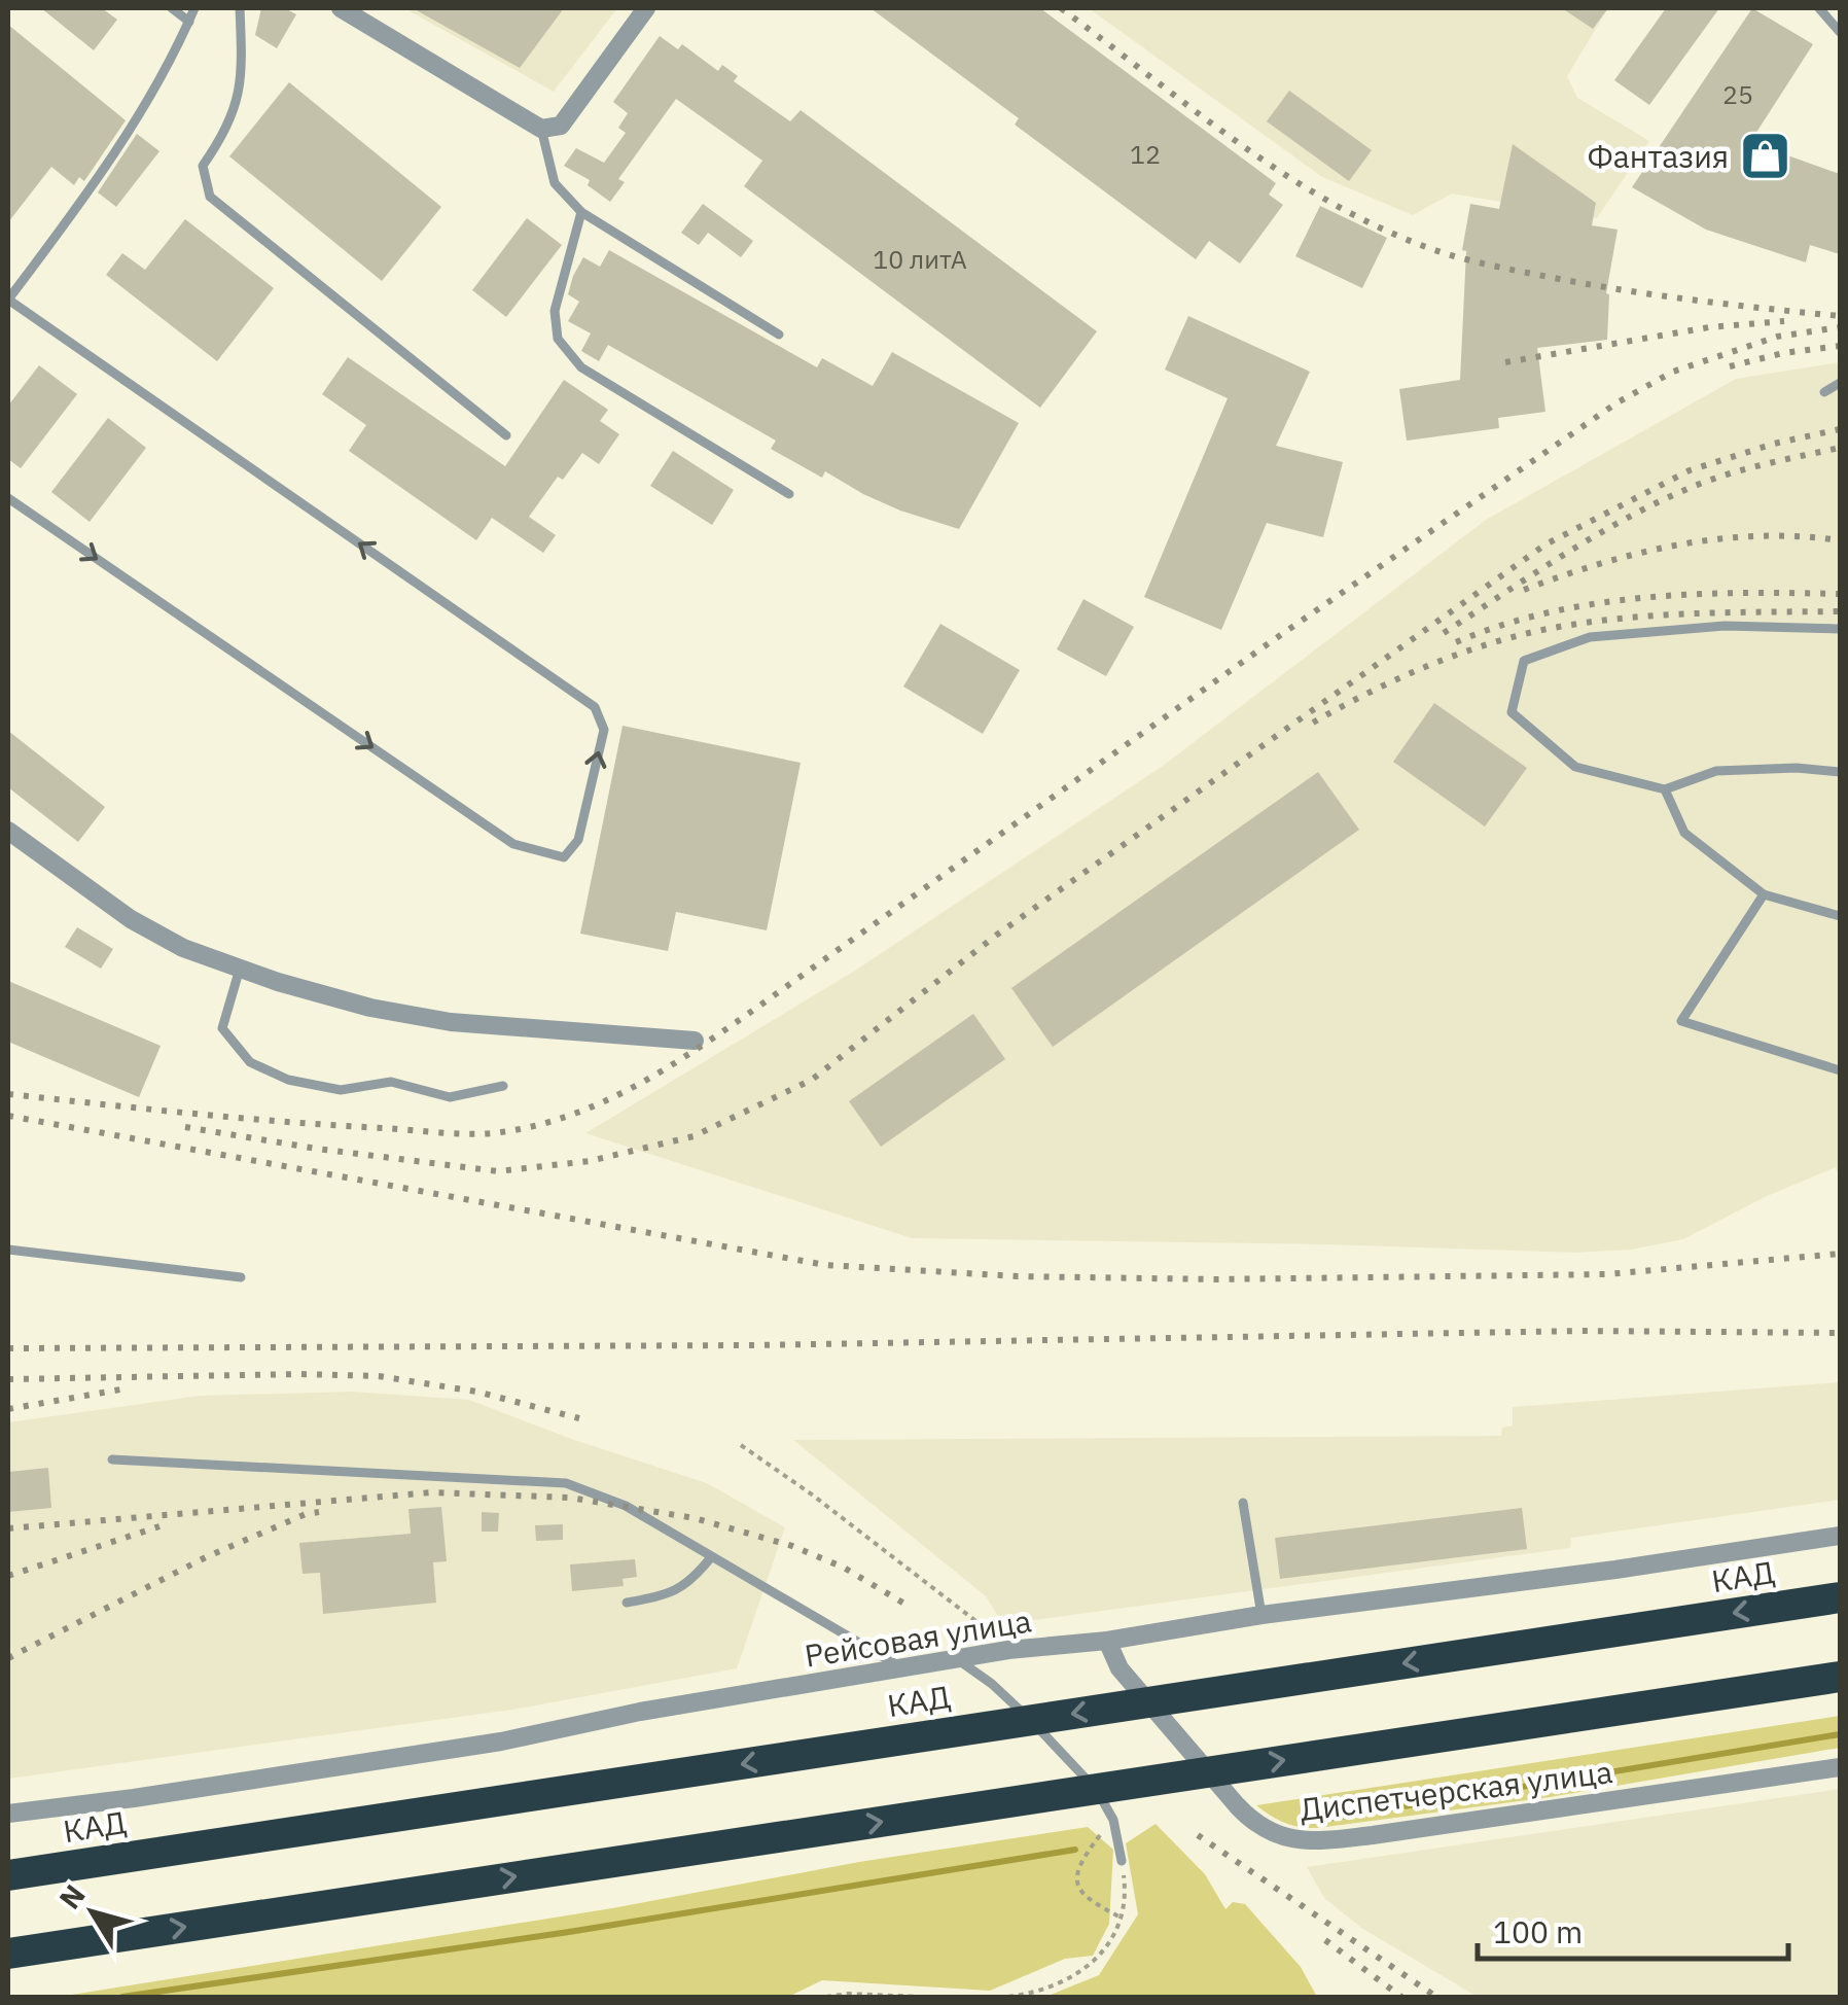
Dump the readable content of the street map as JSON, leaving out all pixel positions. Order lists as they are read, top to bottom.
{
  "streets": {
    "highway": ["КАД"],
    "street": ["Рейсовая улица", "Диспетчерская улица"]
  },
  "crossings": [
    ["Рейсовая улица", "Диспетчерская улица"]
  ],
  "places": {
    "shop": ["Фантазия"]
  },
  "house_numbers": ["25", "12", "10 литА"],
  "scale_bar": "100 m",
  "north": "top left"
}
